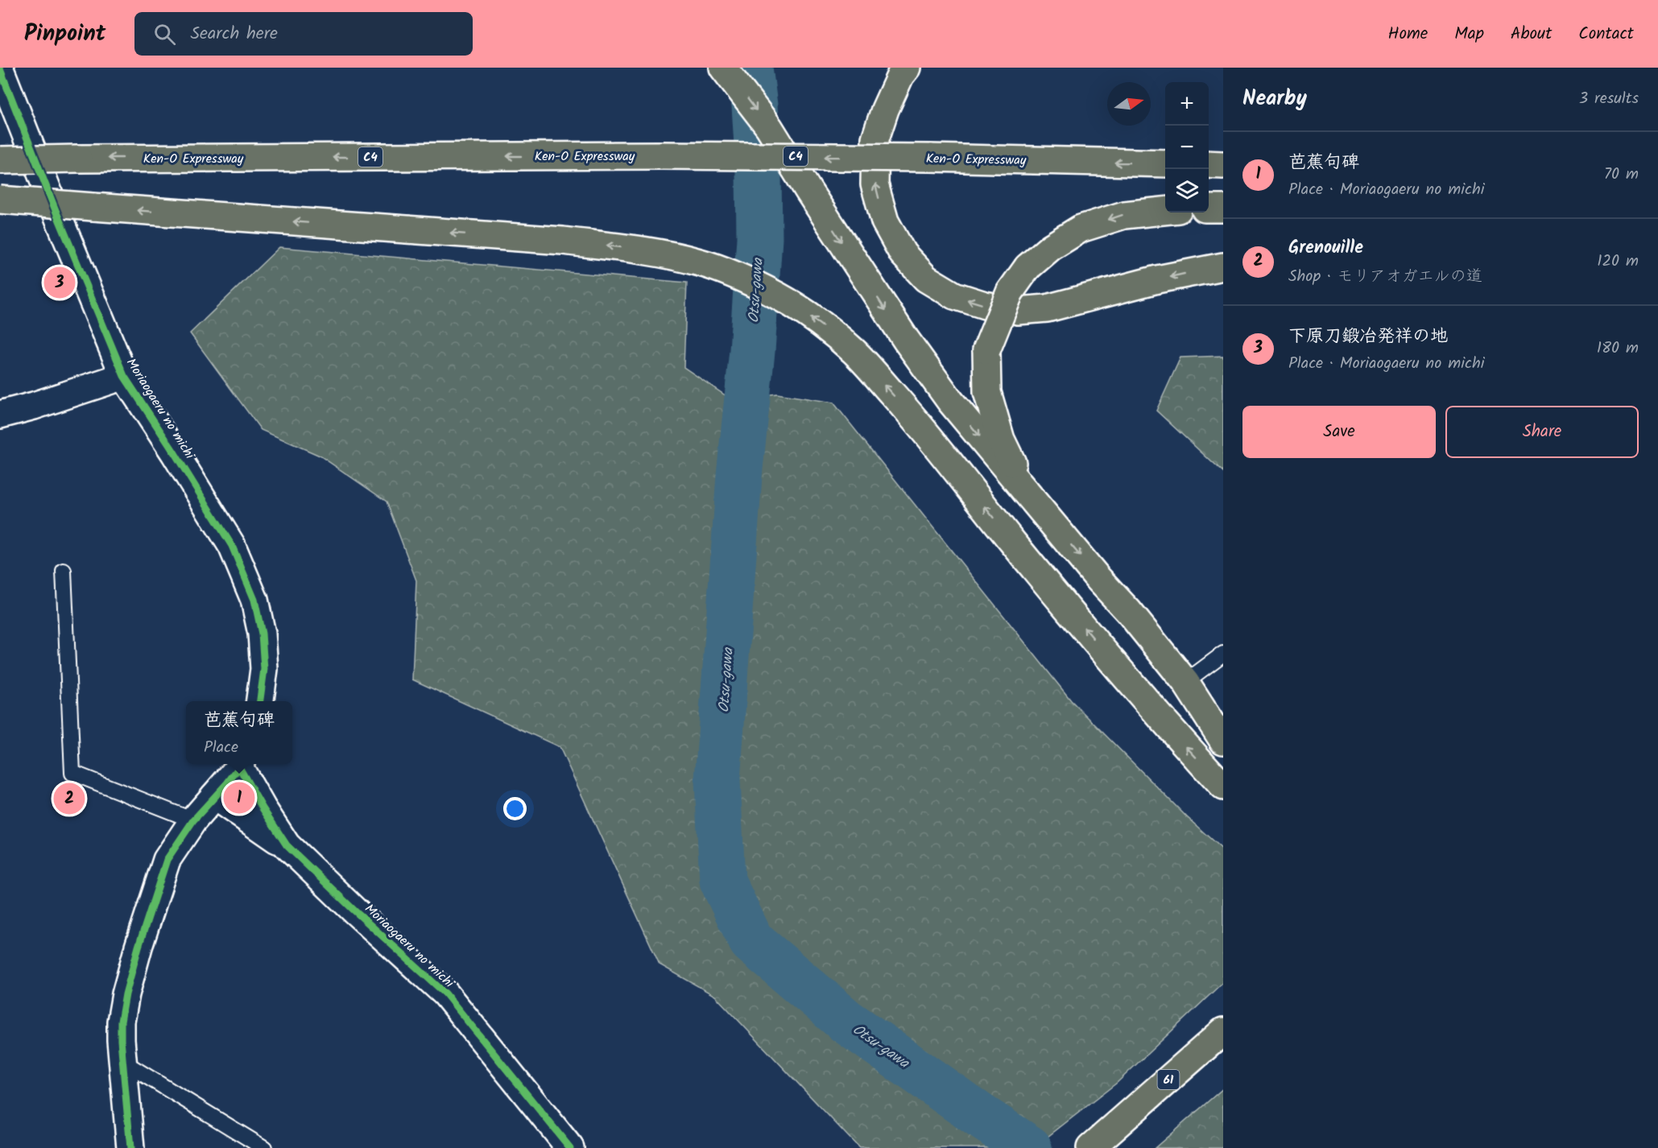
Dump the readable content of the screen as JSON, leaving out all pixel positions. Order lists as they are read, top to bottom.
{
  "streets": {
    "main road": ["Ken-O Expressway", "C4", "61"],
    "street": ["Moriaogaeru no michi"]
  },
  "one_way": ["Ken-O Expressway"],
  "water": ["Otsu-gawa"],
  "north": "right",
  "page": {
    "header": "Pinpoint",
    "search": "Search here",
    "nav": [
      "Home",
      "Map",
      "About",
      "Contact"
    ],
    "heading": ["Nearby", "3 results"],
    "map_buttons": ["+", "−"],
    "list": [
      {
        "mark": "1",
        "name": "芭蕉句碑",
        "note": "Place · Moriaogaeru no michi",
        "value": "70 m"
      },
      {
        "mark": "2",
        "name": "Grenouille",
        "note": "Shop · モリアオガエルの道",
        "value": "120 m"
      },
      {
        "mark": "3",
        "name": "下原刀鍛冶発祥の地",
        "note": "Place · Moriaogaeru no michi",
        "value": "180 m"
      }
    ],
    "pins": ["3", "1", "2"],
    "buttons": ["Save", "Share"],
    "popup": ["芭蕉句碑", "Place"]
  }
}
